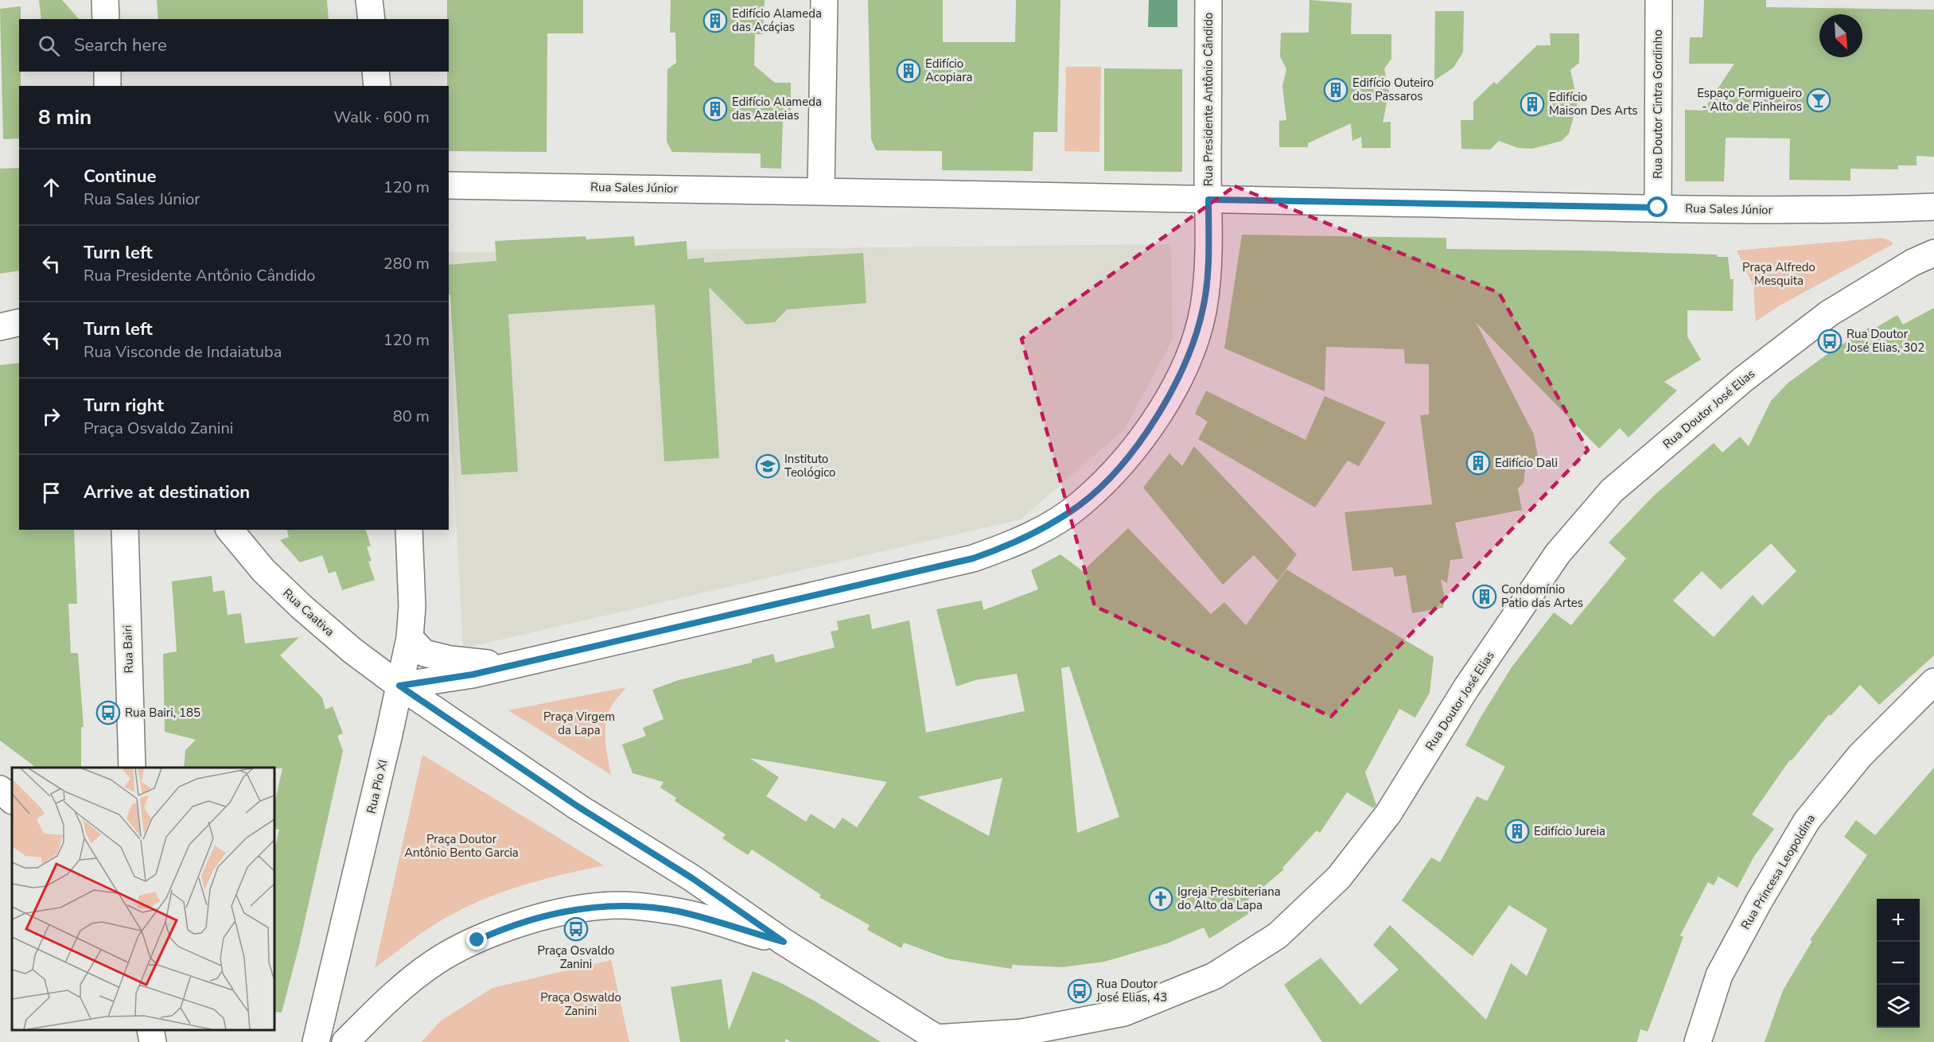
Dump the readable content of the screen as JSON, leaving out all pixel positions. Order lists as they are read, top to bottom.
{
  "streets": {
    "street": [
      "Rua Presidente Antônio Cândido",
      "Rua Doutor Cintra Gordinho",
      "Rua Sales Júnior",
      "Rua Doutor José Elias",
      "Rua Caativa",
      "Rua Bairi",
      "Rua Pio XI",
      "Rua Princesa Leopoldina"
    ]
  },
  "crossings": [
    ["Rua Presidente Antônio Cândido", "Rua Sales Júnior"],
    ["Rua Presidente Antônio Cândido", "Rua Caativa"],
    ["Rua Presidente Antônio Cândido", "Rua Pio XI"],
    ["Rua Doutor Cintra Gordinho", "Rua Sales Júnior"],
    ["Rua Caativa", "Rua Pio XI"]
  ],
  "parks": [
    "Praça Alfredo Mesquita",
    "Praça Virgem da Lapa",
    "Praça Doutor Antônio Bento Garcia",
    "Praça Oswaldo Zanini"
  ],
  "places": {
    "building": [
      "Edifício Alameda das Acáçias",
      "Edifício Acopiara",
      "Edifício Outeiro dos Passaros",
      "Edifício Maison Des Arts",
      "Edifício Alameda das Azaleias",
      "Edifício Dali",
      "Condomínio Patio das Artes",
      "Edifício Jureia"
    ],
    "bar": ["Espaço Formigueiro - Alto de Pinheiros"],
    "bus stop": [
      "Rua Doutor José Elias, 302",
      "Rua Bairi, 185",
      "Praça Osvaldo Zanini",
      "Rua Doutor José Elias, 43"
    ],
    "school or university": ["Instituto Teológico"],
    "church": ["Igreja Presbiteriana do Alto da Lapa"]
  },
  "north": "bottom right",
  "page": {
    "search": "Search here",
    "heading": ["8 min", "Walk · 600 m"],
    "list": [
      ["Continue", "Rua Sales Júnior", "120 m"],
      ["Turn left", "Rua Presidente Antônio Cândido", "280 m"],
      ["Turn left", "Rua Visconde de Indaiatuba", "120 m"],
      ["Turn right", "Praça Osvaldo Zanini", "80 m"],
      "Arrive at destination"
    ],
    "map_buttons": ["+", "−"]
  }
}
